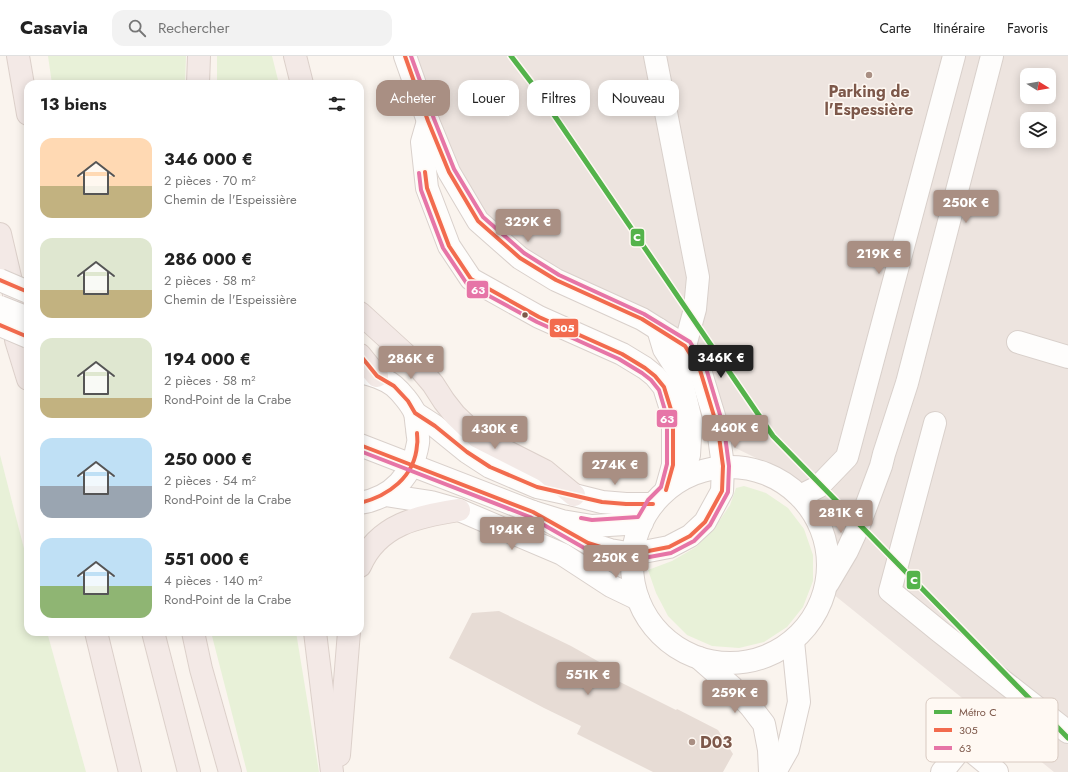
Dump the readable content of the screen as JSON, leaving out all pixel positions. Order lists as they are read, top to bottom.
{
  "places": ["Parking de l'Espessière", "D03"],
  "lines": ["metro line C", "transit line 305", "transit line 63"],
  "legend": ["Métro C", "305", "63"],
  "north": "right",
  "page": {
    "header": "Casavia",
    "search": "Rechercher",
    "nav": ["Carte", "Itinéraire", "Favoris"],
    "chip": [
      "Acheter",
      "Louer",
      "Filtres",
      "Nouveau"
    ],
    "heading": "13 biens",
    "list": [
      {
        "name": "346 000 €",
        "note": "2 pièces · 70 m² · Chemin de l'Espeissière"
      },
      {
        "name": "286 000 €",
        "note": "2 pièces · 58 m² · Chemin de l'Espeissière"
      },
      {
        "name": "194 000 €",
        "note": "2 pièces · 58 m² · Rond-Point de la Crabe"
      },
      {
        "name": "250 000 €",
        "note": "2 pièces · 54 m² · Rond-Point de la Crabe"
      },
      {
        "name": "551 000 €",
        "note": "4 pièces · 140 m² · Rond-Point de la Crabe"
      }
    ],
    "price": [
      "250K €",
      "329K €",
      "219K €",
      "346K €",
      "286K €",
      "460K €",
      "430K €",
      "274K €",
      "281K €",
      "194K €",
      "250K €",
      "551K €",
      "259K €"
    ]
  }
}
